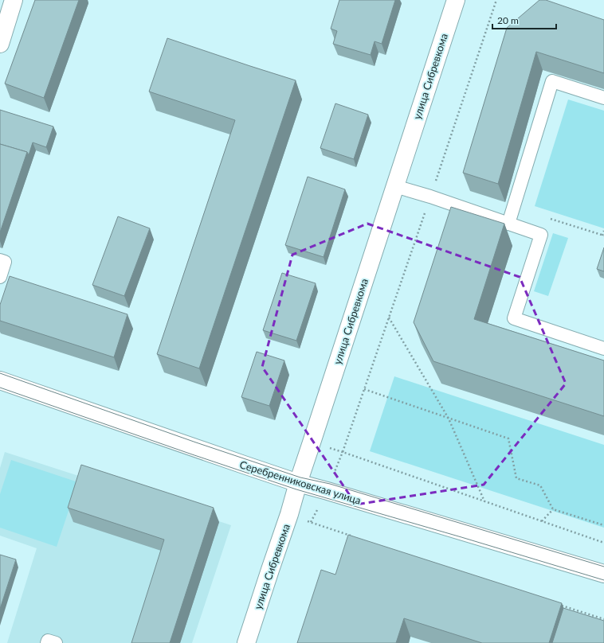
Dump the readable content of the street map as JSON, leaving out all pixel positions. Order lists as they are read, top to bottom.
{
  "streets": {
    "street": ["улица Сибревкома", "Серебренниковская улица"]
  },
  "crossings": [
    ["улица Сибревкома", "Серебренниковская улица"]
  ],
  "scale_bar": "20 m"
}
